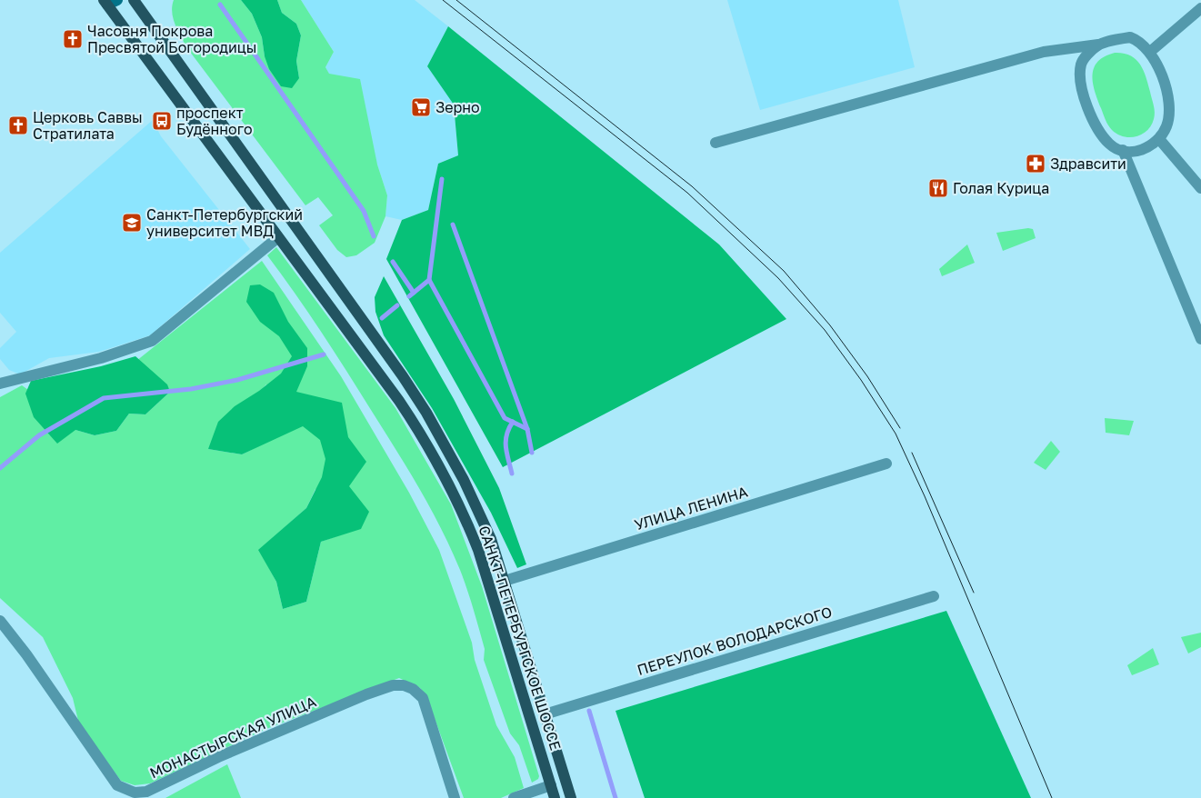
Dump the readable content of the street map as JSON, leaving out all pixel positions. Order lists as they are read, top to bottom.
{
  "streets": {
    "main road": ["САНКТ-ПЕТЕРБУРГСКОЕ ШОССЕ"],
    "street": ["УЛИЦА ЛЕНИНА", "ПЕРЕУЛОК ВОЛОДАРСКОГО", "МОНАСТЫРСКАЯ УЛИЦА"]
  },
  "crossings": [
    ["УЛИЦА ЛЕНИНА", "САНКТ-ПЕТЕРБУРГСКОЕ ШОССЕ"],
    ["САНКТ-ПЕТЕРБУРГСКОЕ ШОССЕ", "ПЕРЕУЛОК ВОЛОДАРСКОГО"]
  ],
  "places": {
    "church": ["Часовня Покрова Пресвятой Богородицы", "Церковь Саввы Стратилата"],
    "supermarket": ["Зерно"],
    "bus stop": ["проспект Будённого"],
    "pharmacy": ["Здравсити"],
    "restaurant": ["Голая Курица"],
    "school or university": ["Санкт-Петербургский университет МВД"]
  }
}
